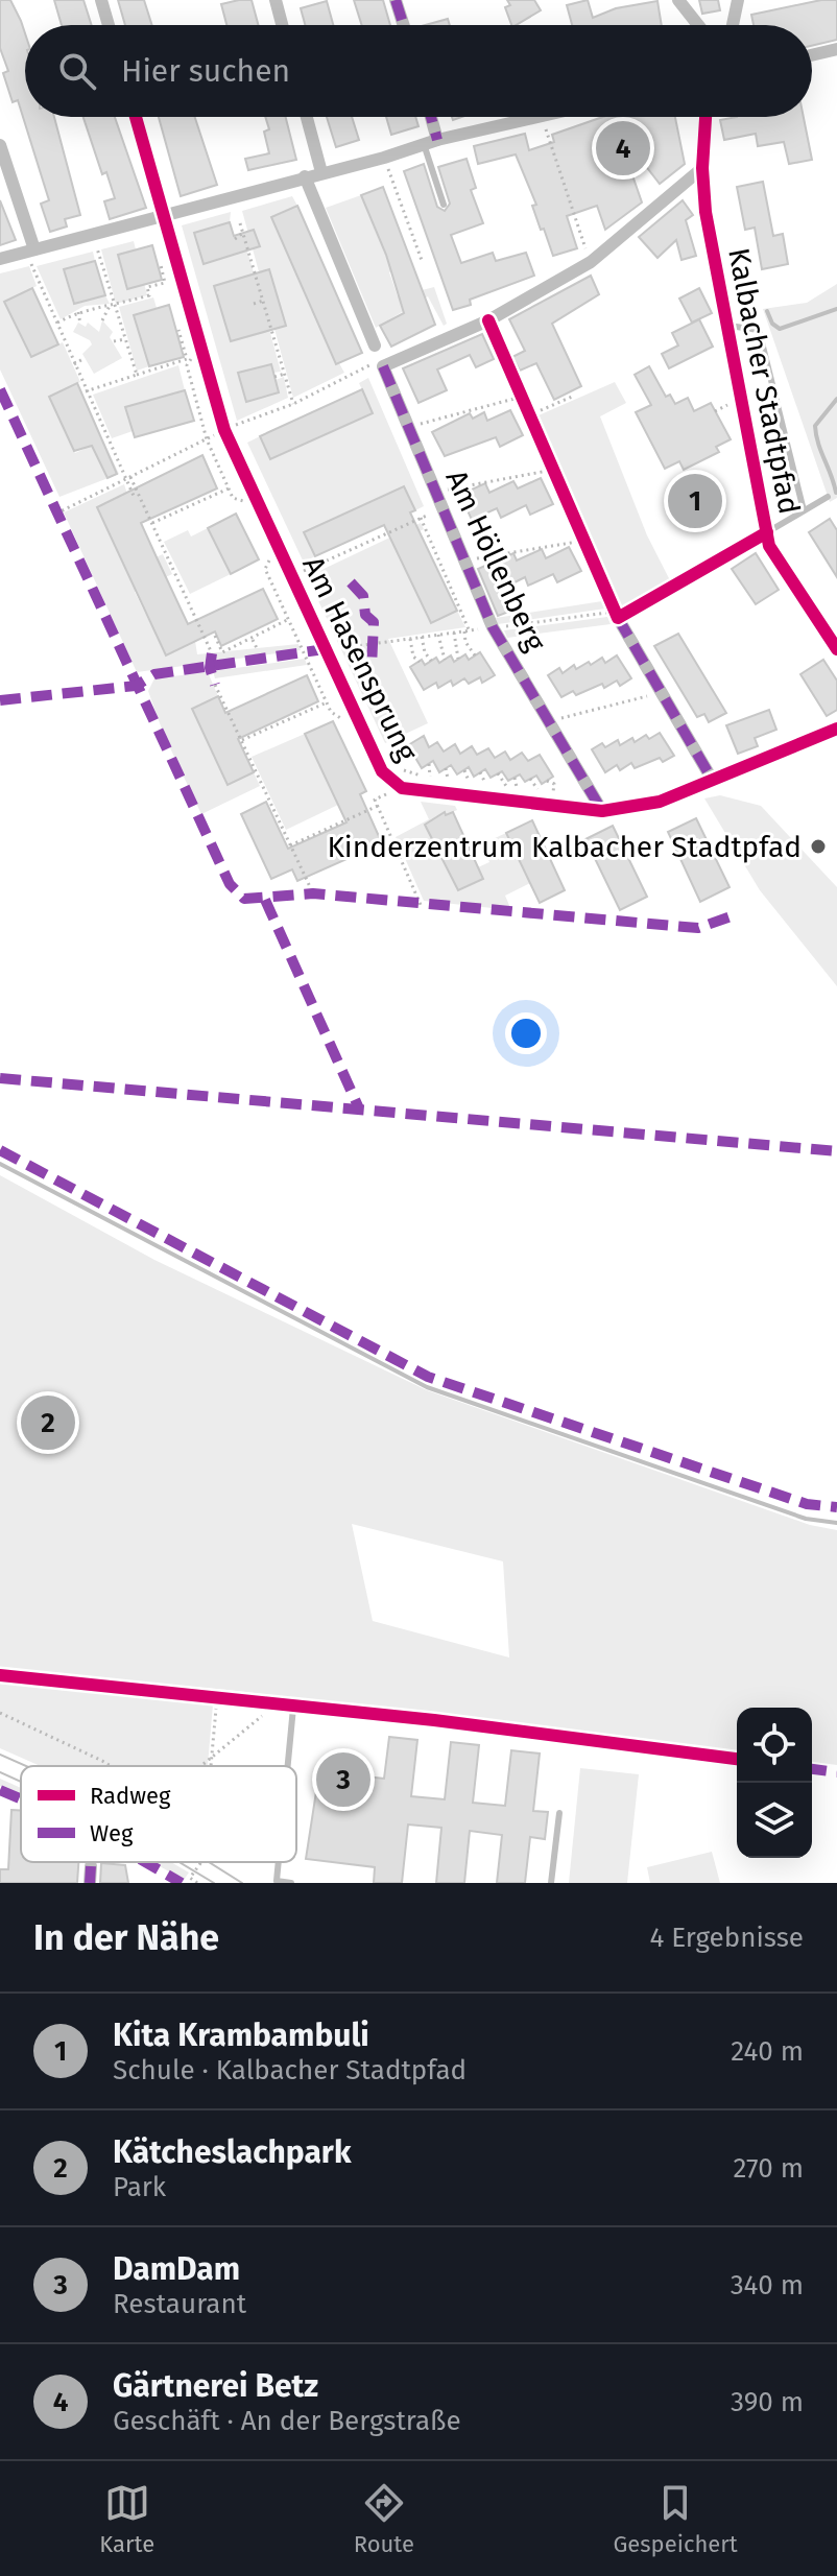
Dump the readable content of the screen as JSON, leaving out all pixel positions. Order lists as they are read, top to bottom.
{
  "streets": {
    "street": ["Kalbacher Stadtpfad", "Am Höllenberg", "Am Hasensprung"]
  },
  "crossings": [
    ["Am Höllenberg", "Am Hasensprung"]
  ],
  "places": ["Kinderzentrum Kalbacher Stadtpfad"],
  "legend": ["Radweg", "Weg"],
  "page": {
    "search": "Hier suchen",
    "pins": [
      "4",
      "1",
      "2",
      "3"
    ],
    "heading": ["In der Nähe", "4 Ergebnisse"],
    "list": [
      {
        "mark": "1",
        "name": "Kita Krambambuli",
        "note": "Schule · Kalbacher Stadtpfad",
        "value": "240 m"
      },
      {
        "mark": "2",
        "name": "Kätcheslachpark",
        "note": "Park",
        "value": "270 m"
      },
      {
        "mark": "3",
        "name": "DamDam",
        "note": "Restaurant",
        "value": "340 m"
      },
      {
        "mark": "4",
        "name": "Gärtnerei Betz",
        "note": "Geschäft · An der Bergstraße",
        "value": "390 m"
      }
    ],
    "nav": ["Karte", "Route", "Gespeichert"]
  }
}
